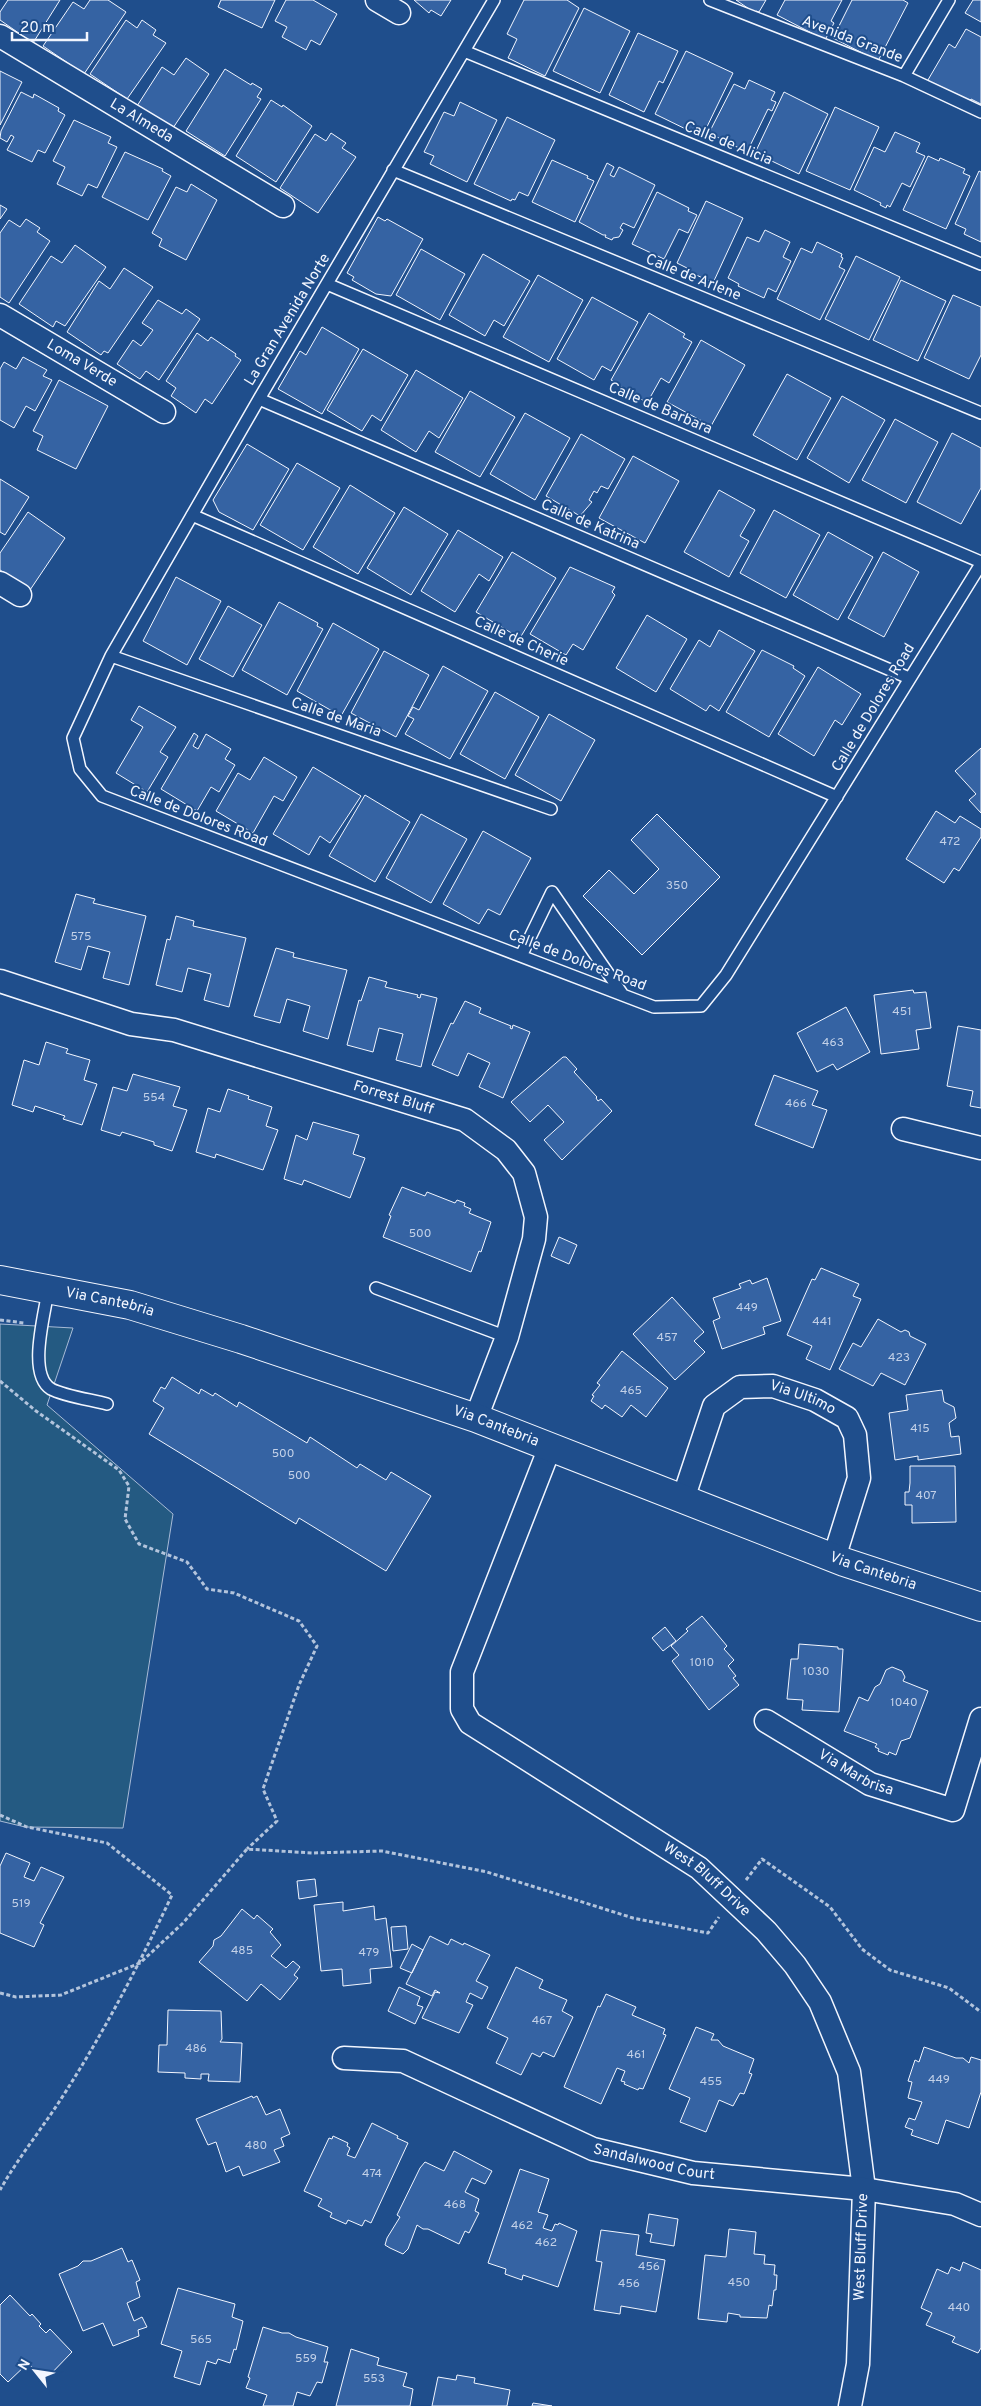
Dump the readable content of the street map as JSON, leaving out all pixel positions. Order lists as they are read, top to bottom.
{
  "streets": {
    "main road": ["Via Cantebria"],
    "street": [
      "La Almeda",
      "Loma Verde",
      "Forrest Bluff",
      "Via Ultimo",
      "Via Marbrisa",
      "West Bluff Drive",
      "Sandalwood Court"
    ],
    "lane": [
      "Avenida Grande",
      "Calle de Alicia",
      "Calle de Arlene",
      "La Gran Avenida Norte",
      "Calle de Barbara",
      "Calle de Katrina",
      "Calle de Cherie",
      "Calle de Dolores Road",
      "Calle de Maria"
    ]
  },
  "crossings": [
    ["Calle de Alicia", "La Gran Avenida Norte"],
    ["Calle de Arlene", "La Gran Avenida Norte"],
    ["La Gran Avenida Norte", "Calle de Barbara"],
    ["La Gran Avenida Norte", "Calle de Katrina"],
    ["La Gran Avenida Norte", "Calle de Cherie"],
    ["La Gran Avenida Norte", "Calle de Dolores Road"],
    ["La Gran Avenida Norte", "Calle de Maria"],
    ["Calle de Barbara", "Calle de Dolores Road"],
    ["Calle de Katrina", "Calle de Dolores Road"],
    ["Calle de Cherie", "Calle de Dolores Road"],
    ["Calle de Dolores Road", "Calle de Maria"],
    ["Forrest Bluff", "Via Cantebria"],
    ["Via Cantebria", "Via Ultimo"],
    ["Via Cantebria", "West Bluff Drive"],
    ["West Bluff Drive", "Sandalwood Court"]
  ],
  "house_numbers": [
    "472",
    "350",
    "575",
    "451",
    "463",
    "554",
    "466",
    "500",
    "449",
    "441",
    "457",
    "423",
    "465",
    "415",
    "500",
    "500",
    "407",
    "1010",
    "1030",
    "1040",
    "519",
    "485",
    "479",
    "467",
    "486",
    "461",
    "449",
    "455",
    "480",
    "474",
    "468",
    "462",
    "462",
    "456",
    "450",
    "456",
    "440",
    "565",
    "559",
    "553"
  ],
  "scale_bar": "20 m",
  "north": "top left"
}
